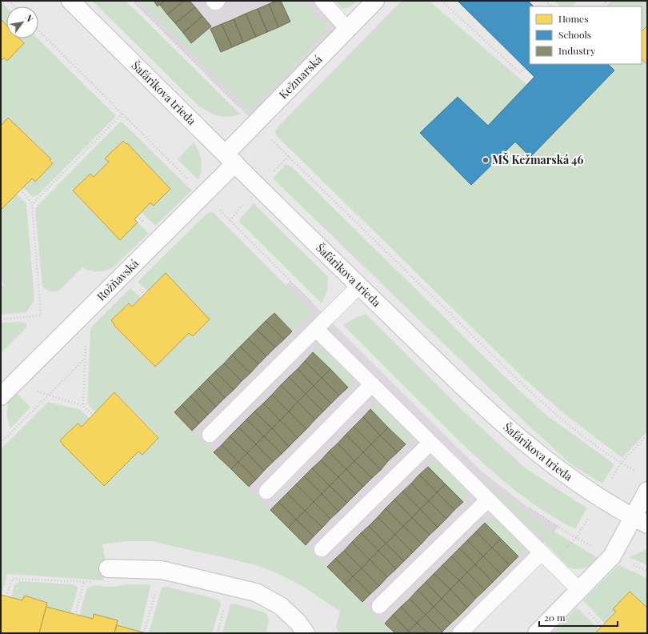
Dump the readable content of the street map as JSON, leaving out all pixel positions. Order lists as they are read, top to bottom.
{
  "streets": {
    "street": ["Kežmarská", "Šafárikova trieda", "Rožňavská"]
  },
  "crossings": [
    ["Kežmarská", "Šafárikova trieda"],
    ["Kežmarská", "Rožňavská"],
    ["Šafárikova trieda", "Rožňavská"]
  ],
  "places": ["MŠ Kežmarská 46"],
  "legend": ["Homes", "Schools", "Industry"],
  "scale_bar": "20 m",
  "north": "top right"
}
